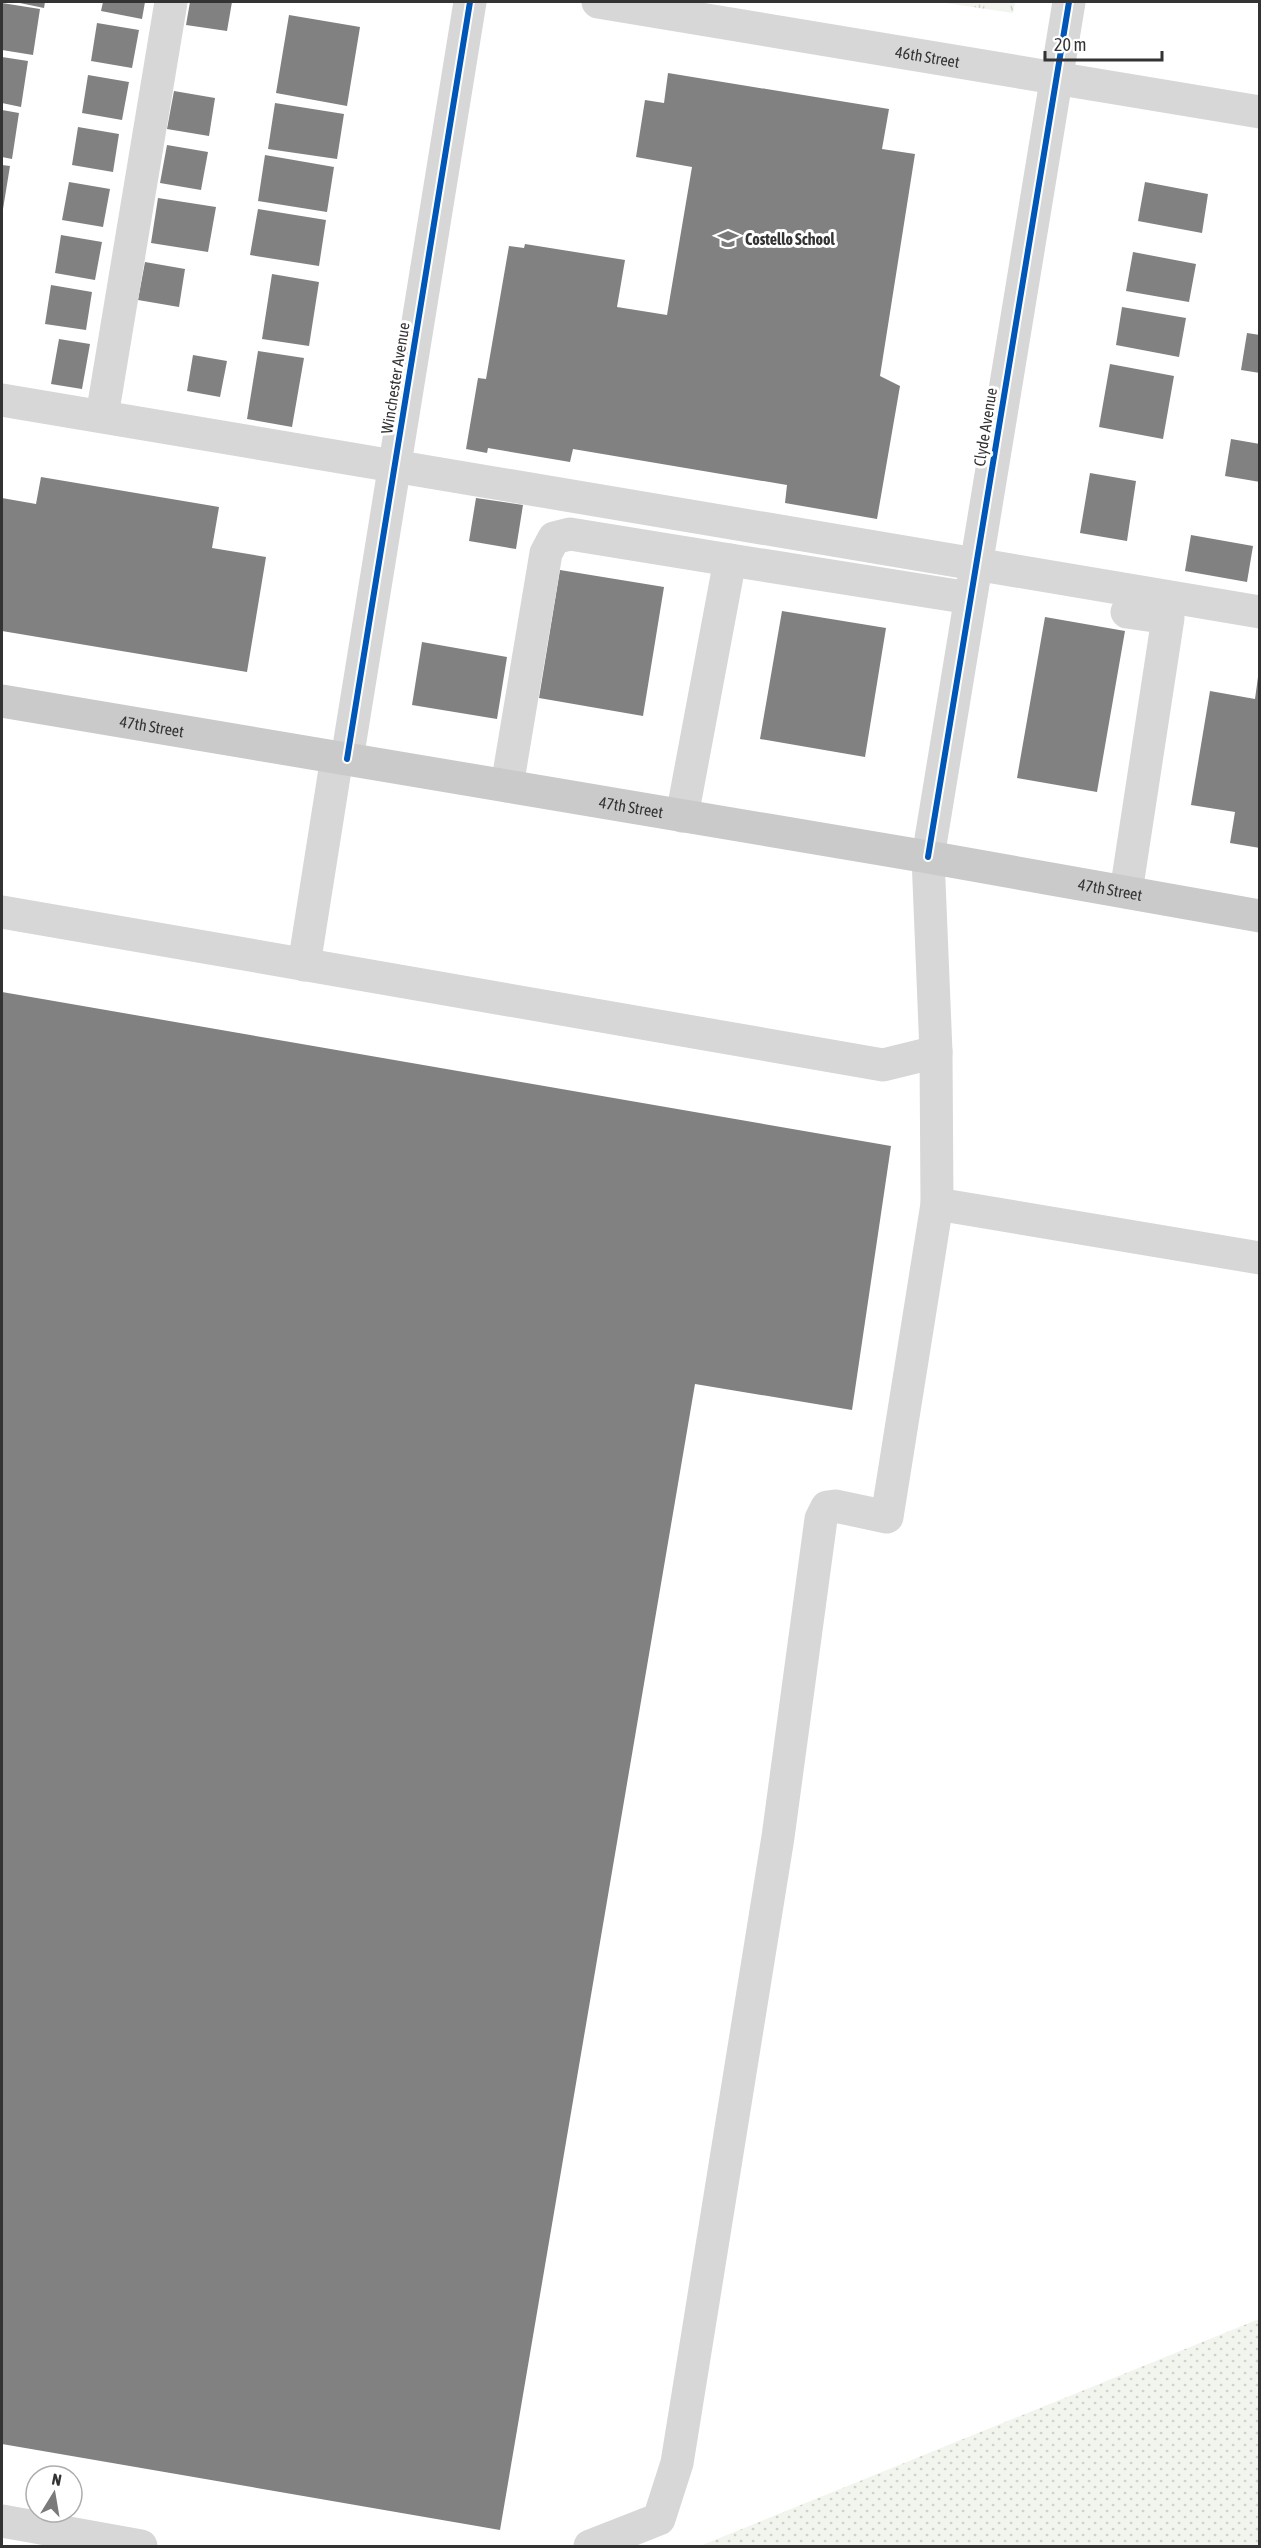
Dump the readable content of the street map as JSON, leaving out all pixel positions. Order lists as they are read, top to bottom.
{
  "streets": {
    "main road": ["47th Street"],
    "street": ["46th Street", "Winchester Avenue", "Clyde Avenue"]
  },
  "crossings": [
    ["46th Street", "Clyde Avenue"],
    ["Winchester Avenue", "47th Street"],
    ["Clyde Avenue", "47th Street"]
  ],
  "places": {
    "school or university": ["Costello School"]
  },
  "scale_bar": "20 m",
  "north": "top"
}
